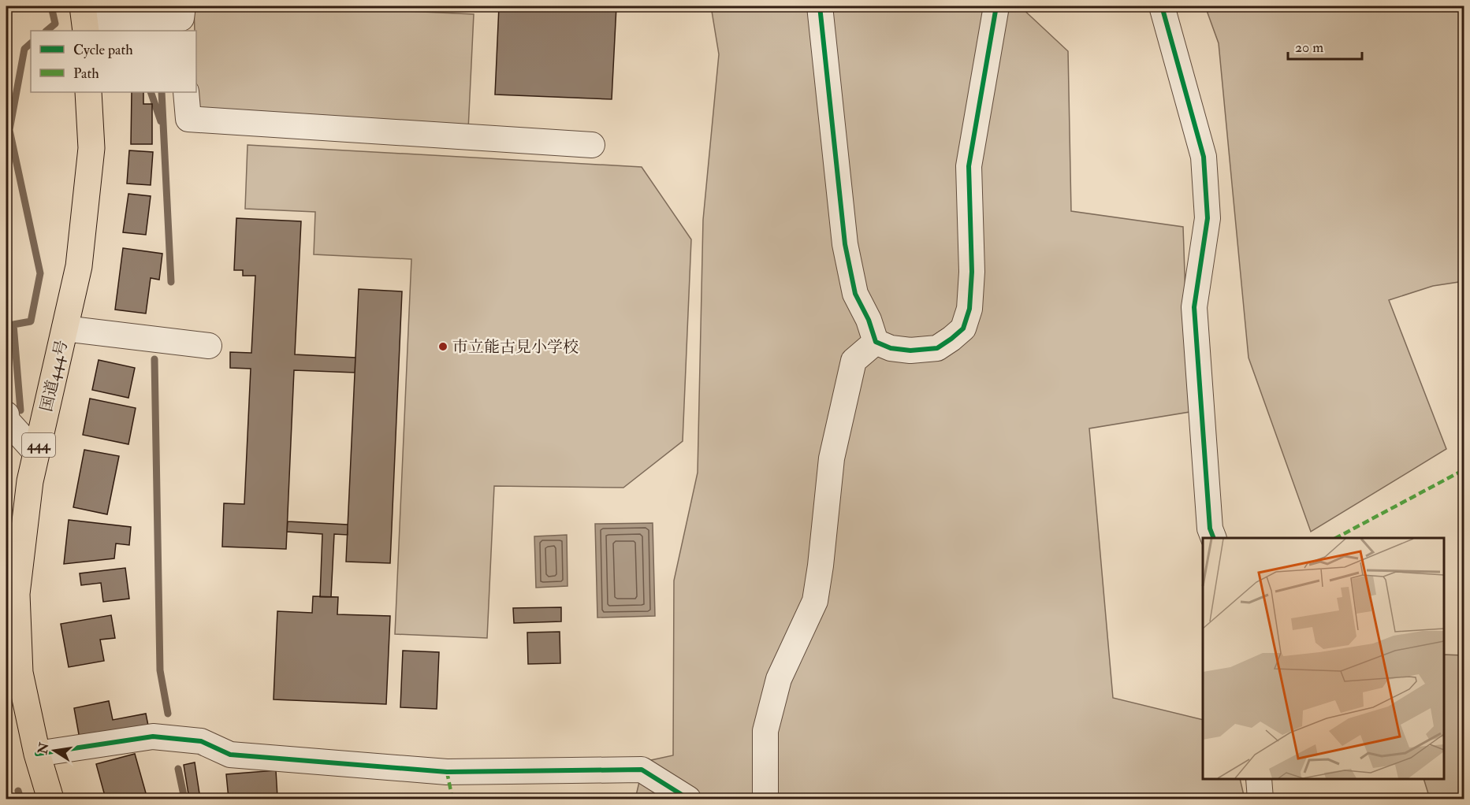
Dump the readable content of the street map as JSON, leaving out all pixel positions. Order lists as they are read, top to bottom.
{
  "streets": {
    "highway": ["国道444号", "444"]
  },
  "places": ["市立能古見小学校"],
  "legend": ["Cycle path", "Path"],
  "scale_bar": "20 m",
  "north": "left"
}
